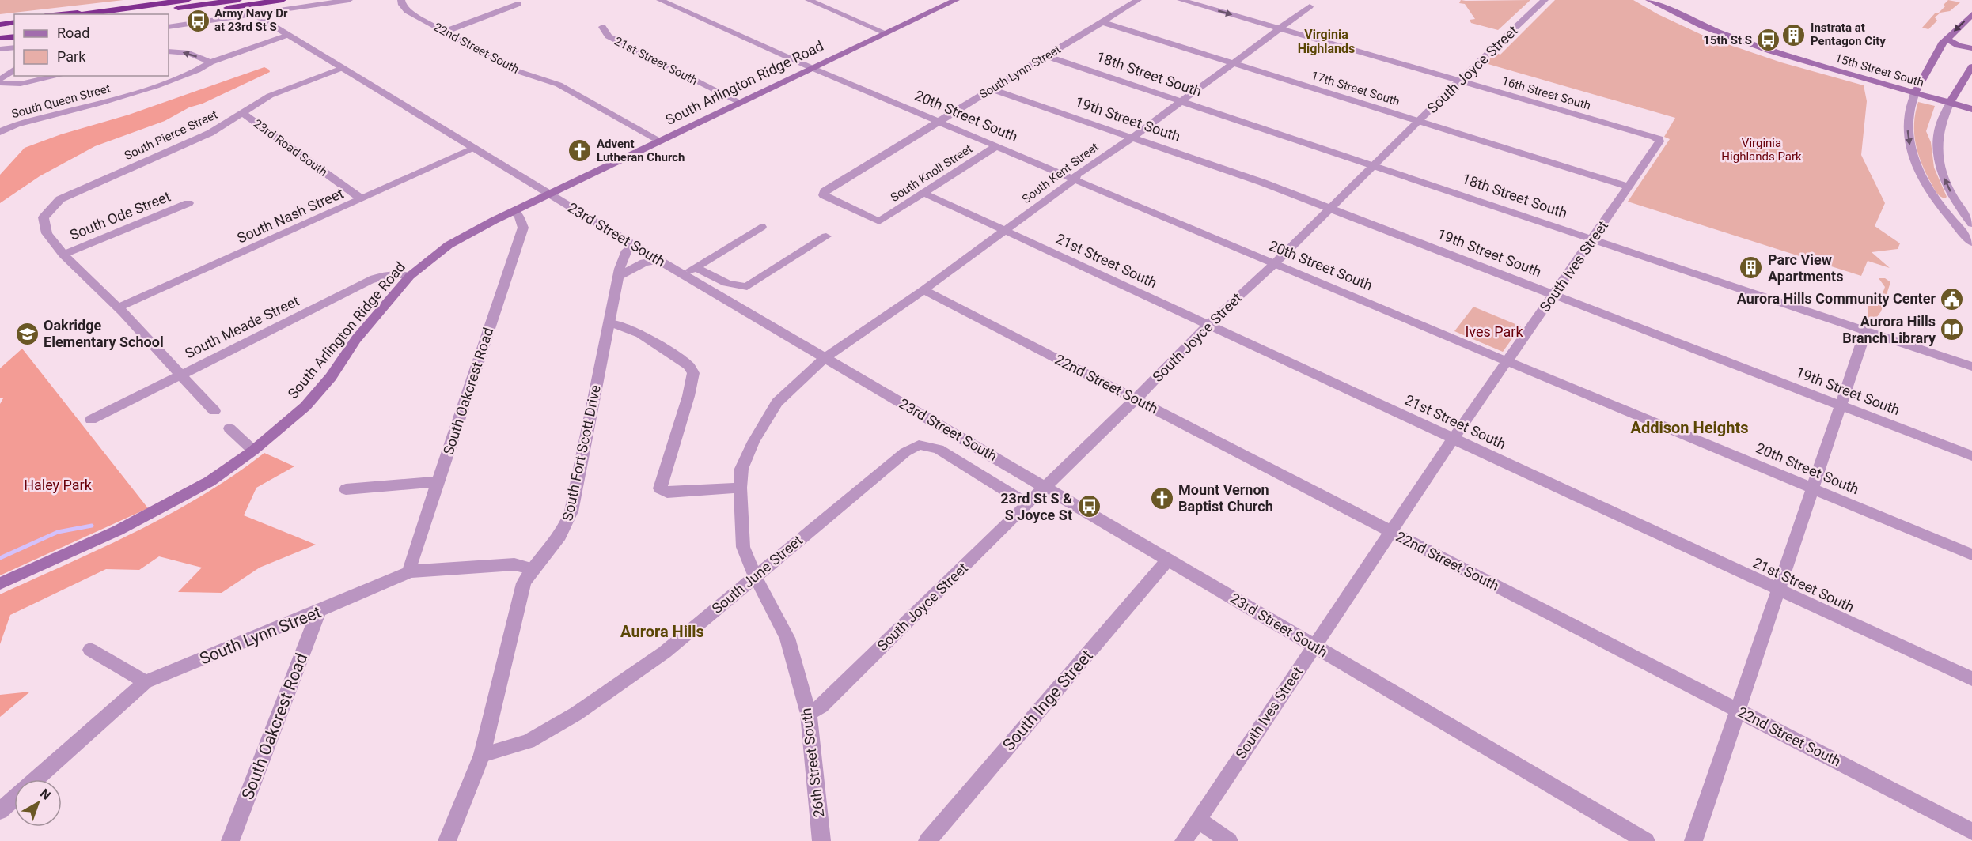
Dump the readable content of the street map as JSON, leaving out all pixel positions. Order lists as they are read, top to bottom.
{
  "streets": {
    "main road": ["15th Street South", "South Arlington Ridge Road"],
    "street": [
      "22nd Street South",
      "21st Street South",
      "South Joyce Street",
      "South Lynn Street",
      "18th Street South",
      "17th Street South",
      "16th Street South",
      "South Queen Street",
      "20th Street South",
      "19th Street South",
      "South Pierce Street",
      "23rd Road South",
      "South Knoll Street",
      "South Kent Street",
      "South Ode Street",
      "South Nash Street",
      "23rd Street South",
      "South Ives Street",
      "South Meade Street",
      "South Oakcrest Road",
      "South Fort Scott Drive",
      "South June Street",
      "South Inge Street",
      "26th Street South"
    ]
  },
  "crossings": [
    ["22nd Street South", "South Joyce Street"],
    ["22nd Street South", "South Arlington Ridge Road"],
    ["22nd Street South", "South Kent Street"],
    ["22nd Street South", "South Ives Street"],
    ["21st Street South", "South Joyce Street"],
    ["21st Street South", "South Arlington Ridge Road"],
    ["21st Street South", "South Knoll Street"],
    ["21st Street South", "South Kent Street"],
    ["21st Street South", "South Ives Street"],
    ["South Joyce Street", "18th Street South"],
    ["South Joyce Street", "17th Street South"],
    ["South Joyce Street", "16th Street South"],
    ["South Joyce Street", "20th Street South"],
    ["South Joyce Street", "19th Street South"],
    ["South Joyce Street", "23rd Street South"],
    ["South Joyce Street", "South June Street"],
    ["South Joyce Street", "26th Street South"],
    ["South Lynn Street", "18th Street South"],
    ["South Lynn Street", "17th Street South"],
    ["South Lynn Street", "20th Street South"],
    ["South Lynn Street", "19th Street South"],
    ["South Lynn Street", "South Knoll Street"],
    ["South Lynn Street", "South Oakcrest Road"],
    ["South Lynn Street", "South Fort Scott Drive"],
    ["18th Street South", "South Kent Street"],
    ["18th Street South", "South Ives Street"],
    ["South Arlington Ridge Road", "20th Street South"],
    ["South Arlington Ridge Road", "23rd Street South"],
    ["South Arlington Ridge Road", "South Meade Street"],
    ["South Arlington Ridge Road", "South Oakcrest Road"],
    ["17th Street South", "South Kent Street"],
    ["17th Street South", "South Ives Street"],
    ["16th Street South", "South Kent Street"],
    ["16th Street South", "South Ives Street"],
    ["South Queen Street", "23rd Street South"],
    ["20th Street South", "South Knoll Street"],
    ["20th Street South", "South Kent Street"],
    ["20th Street South", "South Ives Street"],
    ["19th Street South", "South Kent Street"],
    ["19th Street South", "South Ives Street"],
    ["South Pierce Street", "23rd Road South"],
    ["South Pierce Street", "South Ode Street"],
    ["South Pierce Street", "23rd Street South"],
    ["23rd Road South", "South Nash Street"],
    ["South Kent Street", "23rd Street South"],
    ["South Kent Street", "26th Street South"],
    ["South Nash Street", "23rd Street South"],
    ["23rd Street South", "South Ives Street"],
    ["23rd Street South", "South Fort Scott Drive"],
    ["23rd Street South", "South Inge Street"],
    ["23rd Street South", "26th Street South"],
    ["South Fort Scott Drive", "South June Street"],
    ["South June Street", "26th Street South"]
  ],
  "districts": ["Virginia Highlands", "Addison Heights", "Aurora Hills"],
  "parks": ["Virginia Highlands Park", "Ives Park", "Haley Park"],
  "places": {
    "bus stop": ["Army Navy Dr at 23rd St S", "15th St S", "23rd St S & S Joyce St"],
    "building": ["Instrata at Pentagon City", "Parc View Apartments"],
    "church": ["Advent Lutheran Church", "Mount Vernon Baptist Church"],
    "public building": ["Aurora Hills Community Center"],
    "library": ["Aurora Hills Branch Library"],
    "school or university": ["Oakridge Elementary School"]
  },
  "legend": ["Road", "Park"],
  "north": "top right"
}
